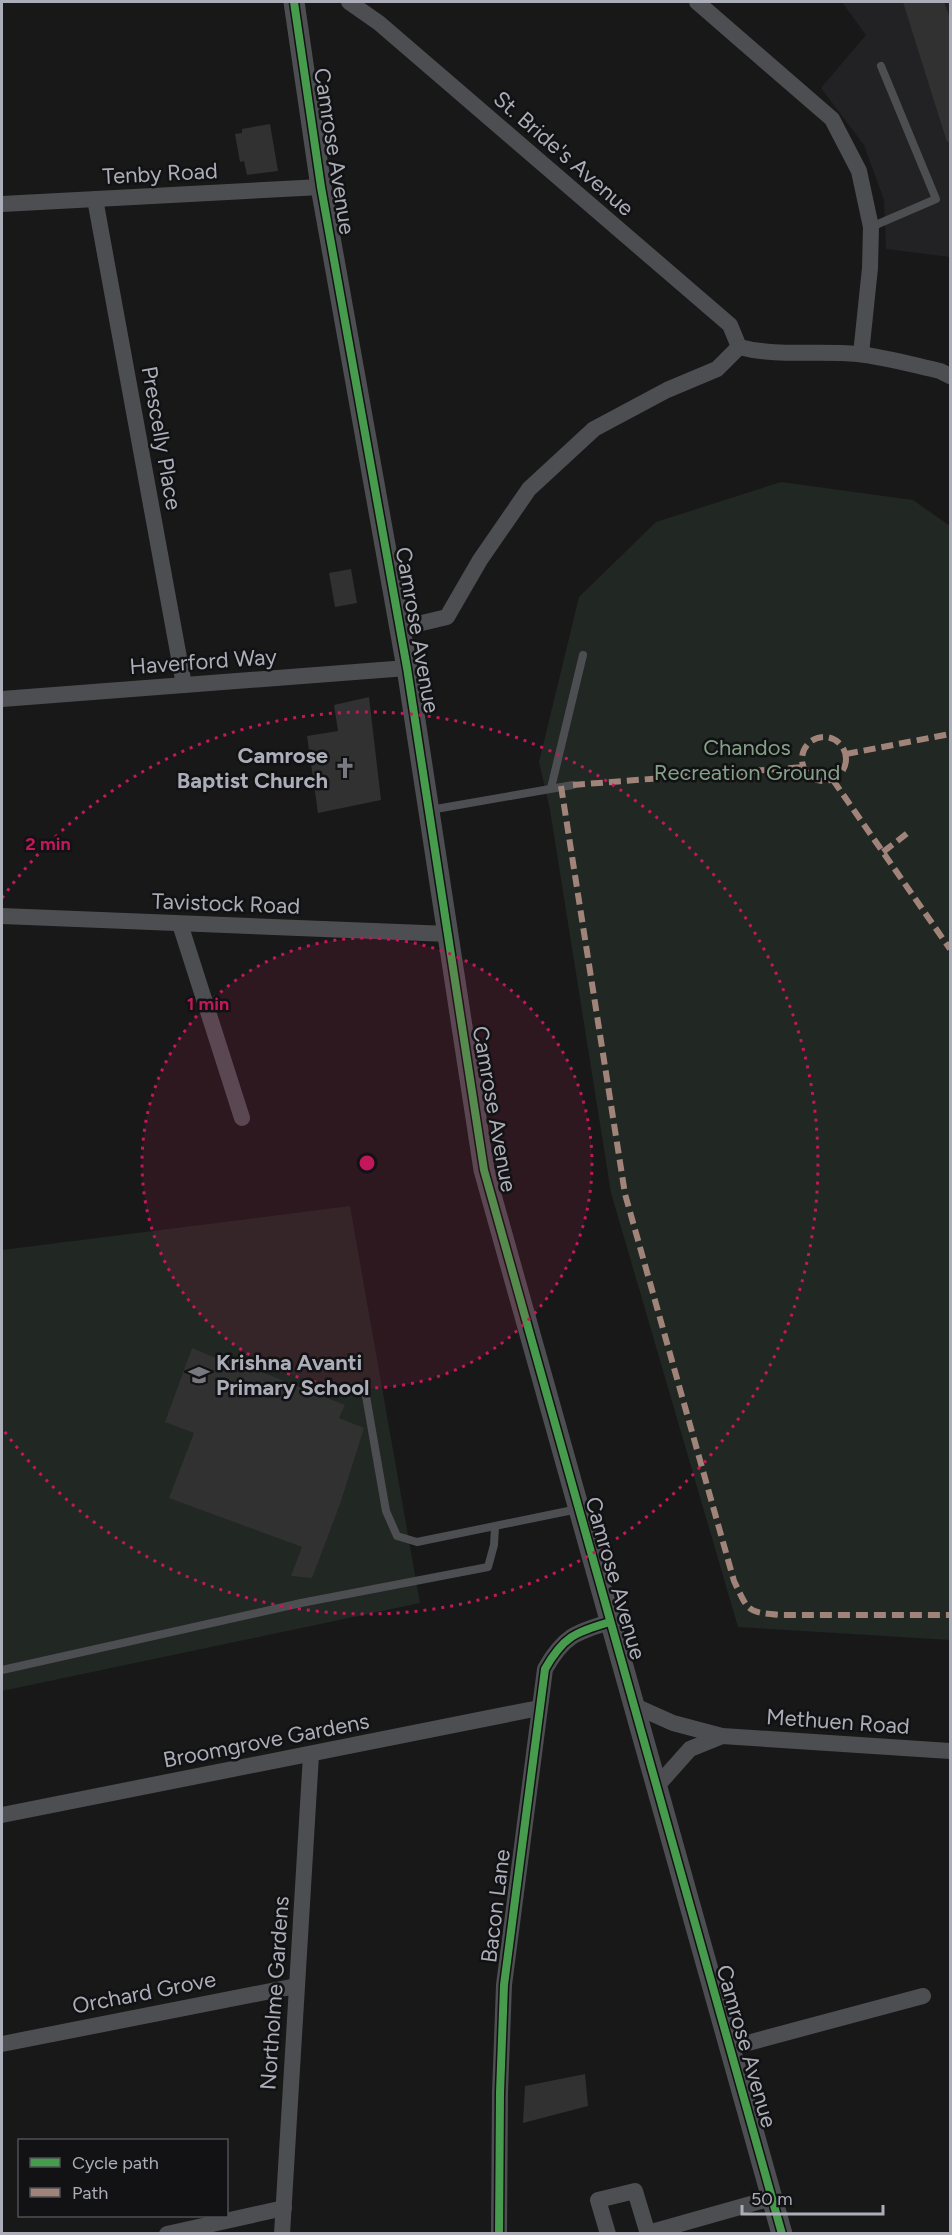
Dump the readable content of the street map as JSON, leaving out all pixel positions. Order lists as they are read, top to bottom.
{
  "streets": {
    "street": [
      "Camrose Avenue",
      "St. Bride's Avenue",
      "Tenby Road",
      "Prescelly Place",
      "Haverford Way",
      "Tavistock Road",
      "Methuen Road",
      "Broomgrove Gardens",
      "Bacon Lane",
      "Orchard Grove",
      "Northolme Gardens"
    ]
  },
  "crossings": [
    ["Camrose Avenue", "Tenby Road"],
    ["Camrose Avenue", "Haverford Way"],
    ["Camrose Avenue", "Tavistock Road"],
    ["Camrose Avenue", "Methuen Road"],
    ["Camrose Avenue", "Bacon Lane"],
    ["Tenby Road", "Prescelly Place"],
    ["Prescelly Place", "Haverford Way"],
    ["Broomgrove Gardens", "Bacon Lane"],
    ["Broomgrove Gardens", "Northolme Gardens"],
    ["Orchard Grove", "Northolme Gardens"]
  ],
  "parks": ["Chandos Recreation Ground"],
  "places": {
    "church": ["Camrose Baptist Church"],
    "school or university": ["Krishna Avanti Primary School"]
  },
  "legend": ["Cycle path", "Path"],
  "scale_bar": "50 m",
  "rings": ["2 min", "1 min"]
}
